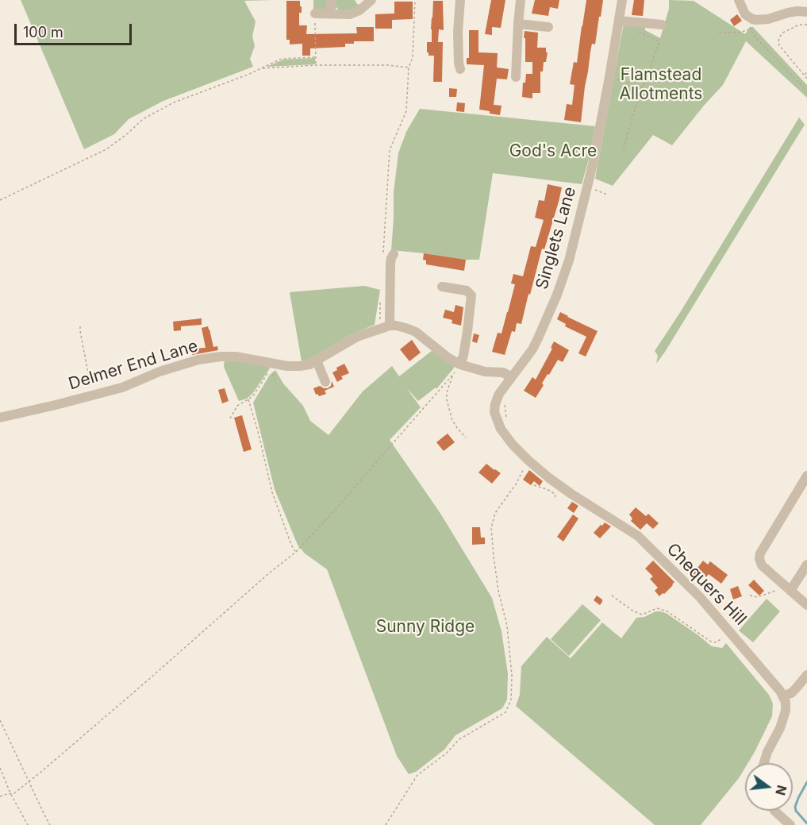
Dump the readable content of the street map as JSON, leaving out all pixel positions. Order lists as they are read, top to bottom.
{
  "streets": {
    "street": ["Singlets Lane", "Delmer End Lane", "Chequers Hill"]
  },
  "crossings": [
    ["Singlets Lane", "Chequers Hill"]
  ],
  "parks": ["Flamstead Allotments", "God's Acre", "Sunny Ridge"],
  "scale_bar": "100 m",
  "north": "right"
}
